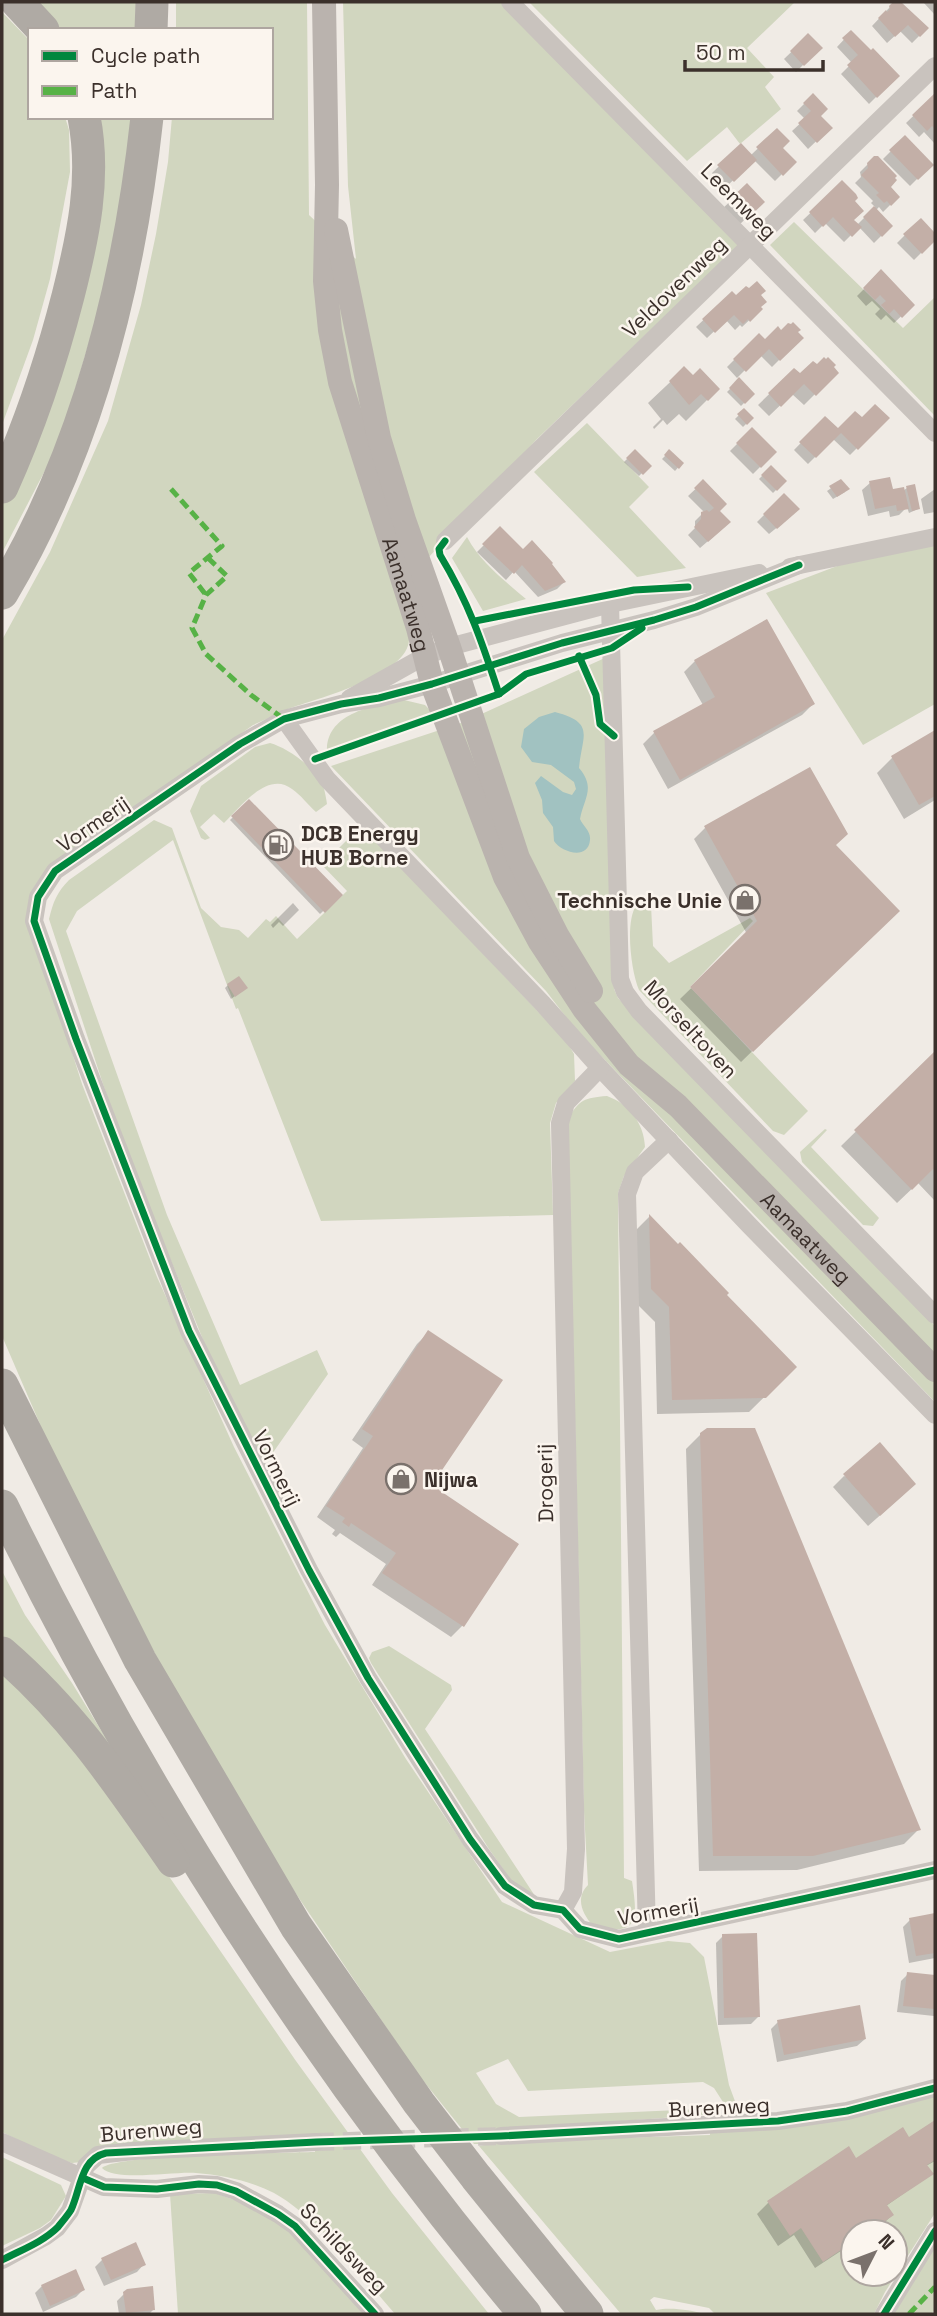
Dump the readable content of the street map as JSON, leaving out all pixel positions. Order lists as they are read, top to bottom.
{
  "streets": {
    "main road": ["Aamaatweg"],
    "street": [
      "Leemweg",
      "Veldovenweg",
      "Vormerij",
      "Morseltoven",
      "Drogerij",
      "Burenweg",
      "Schildsweg"
    ]
  },
  "crossings": [
    ["Leemweg", "Veldovenweg"],
    ["Vormerij", "Drogerij"],
    ["Burenweg", "Schildsweg"]
  ],
  "places": {
    "fuel station": ["DCB Energy HUB Borne"],
    "shop": ["Technische Unie", "Nijwa"]
  },
  "legend": ["Cycle path", "Path"],
  "scale_bar": "50 m",
  "north": "top right"
}
